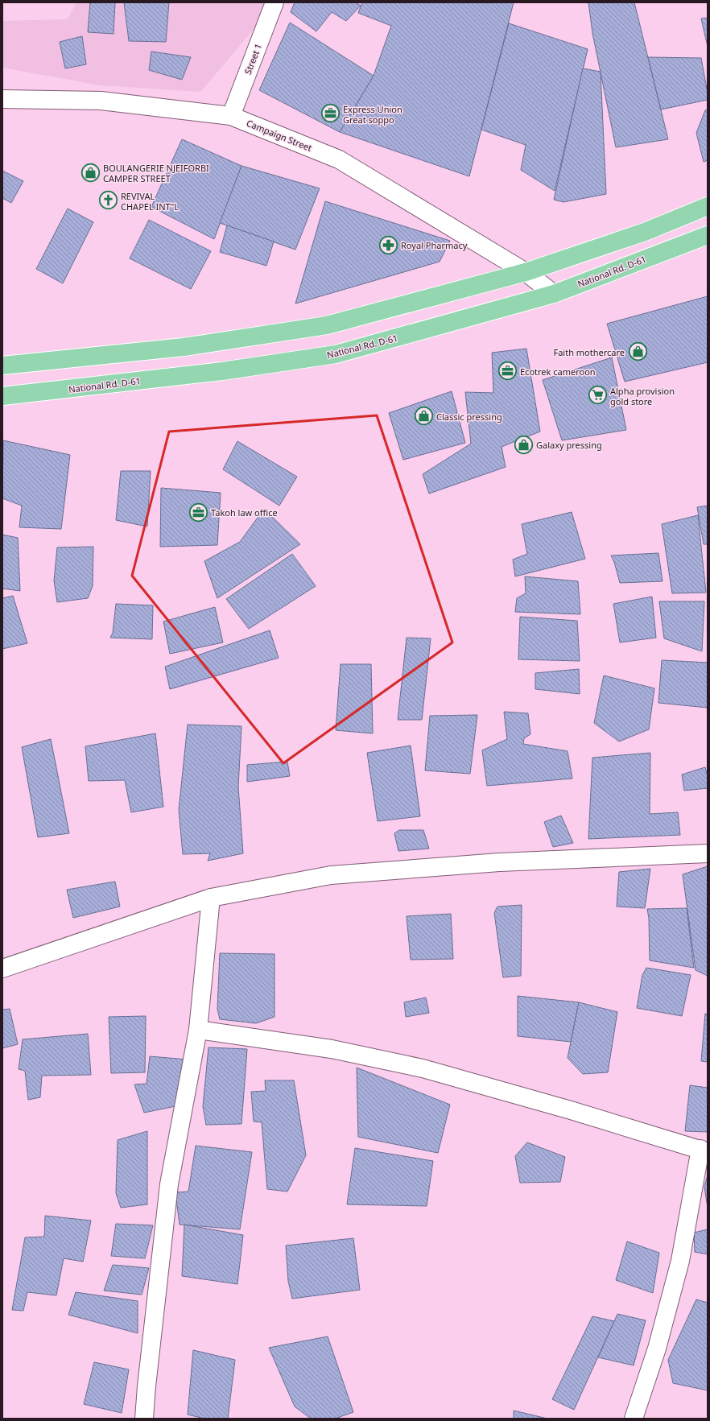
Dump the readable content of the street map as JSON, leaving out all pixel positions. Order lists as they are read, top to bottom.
{
  "streets": {
    "highway": ["National Rd. D-61"],
    "street": ["Street 1", "Campaign Street"]
  },
  "crossings": [
    ["Street 1", "Campaign Street"],
    ["Campaign Street", "National Rd. D-61"]
  ],
  "places": {
    "office": ["Express Union Great soppo", "Ecotrek cameroon", "Takoh law office"],
    "shop": [
      "BOULANGERIE NJEIFORBI CAMPER STREET",
      "Faith mothercare",
      "Classic pressing",
      "Galaxy pressing"
    ],
    "church": ["REVIVAL CHAPEL INT\"L"],
    "pharmacy": ["Royal Pharmacy"],
    "supermarket": ["Alpha provision gold store"]
  }
}
